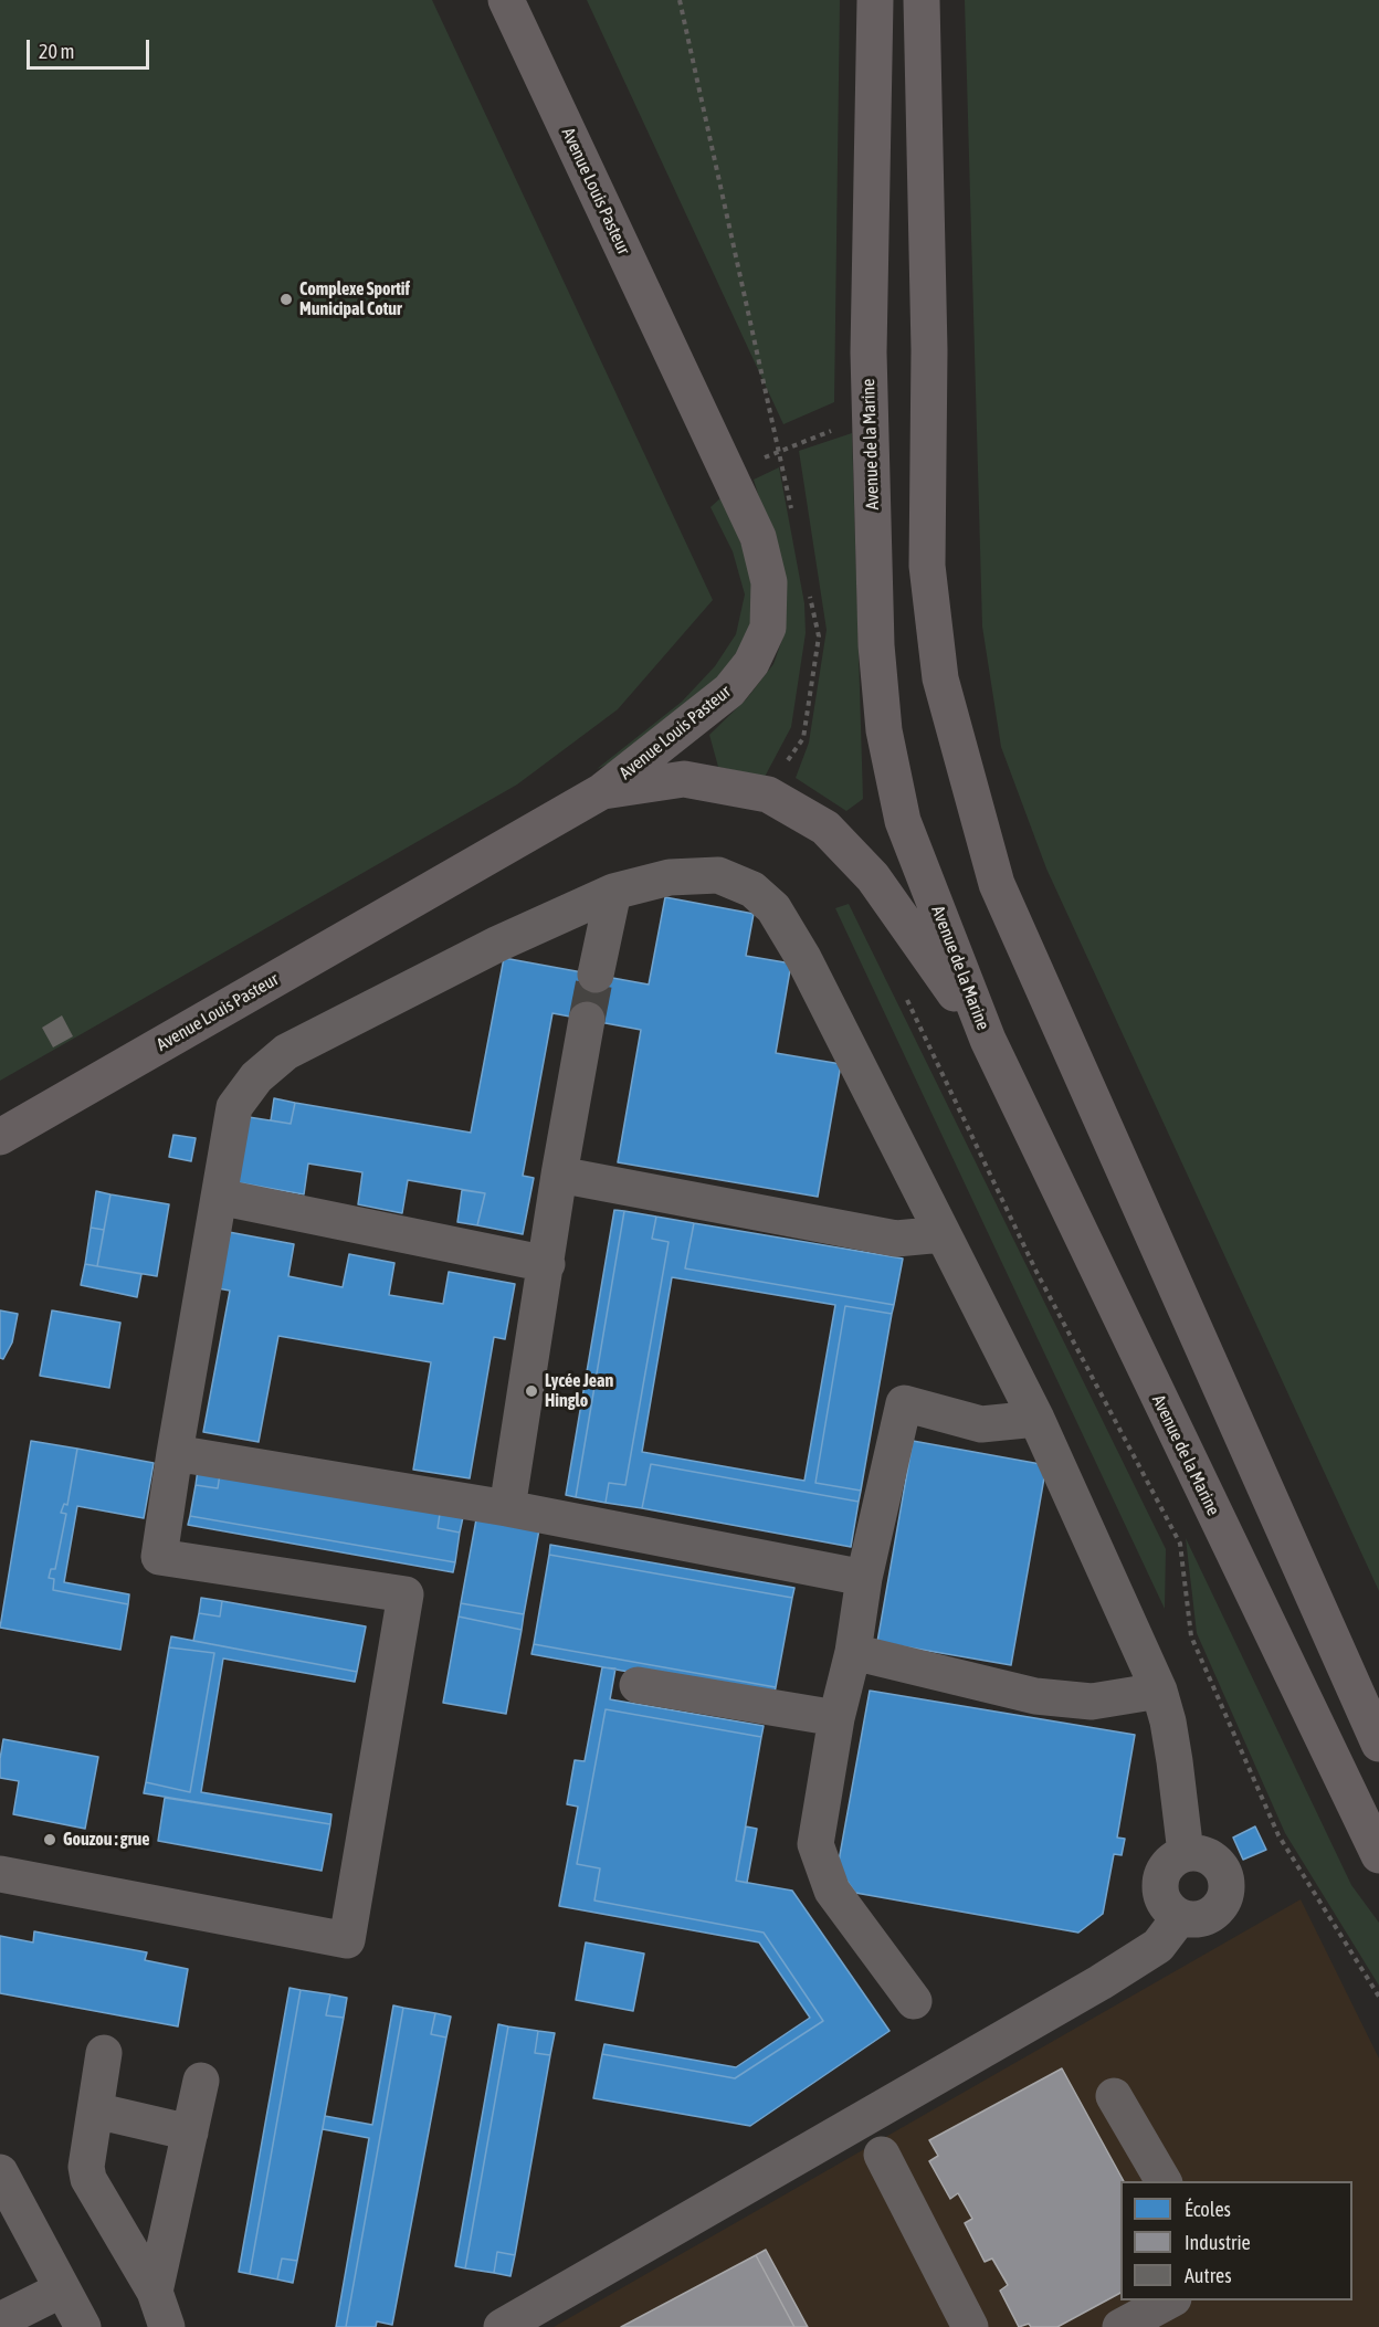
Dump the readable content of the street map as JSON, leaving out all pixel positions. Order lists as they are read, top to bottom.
{
  "streets": {
    "main road": ["Avenue Louis Pasteur", "Avenue de la Marine"]
  },
  "places": ["Complexe Sportif Municipal Cotur", "Lycée Jean Hinglo", "Gouzou : grue"],
  "legend": ["Écoles", "Industrie", "Autres"],
  "scale_bar": "20 m"
}
